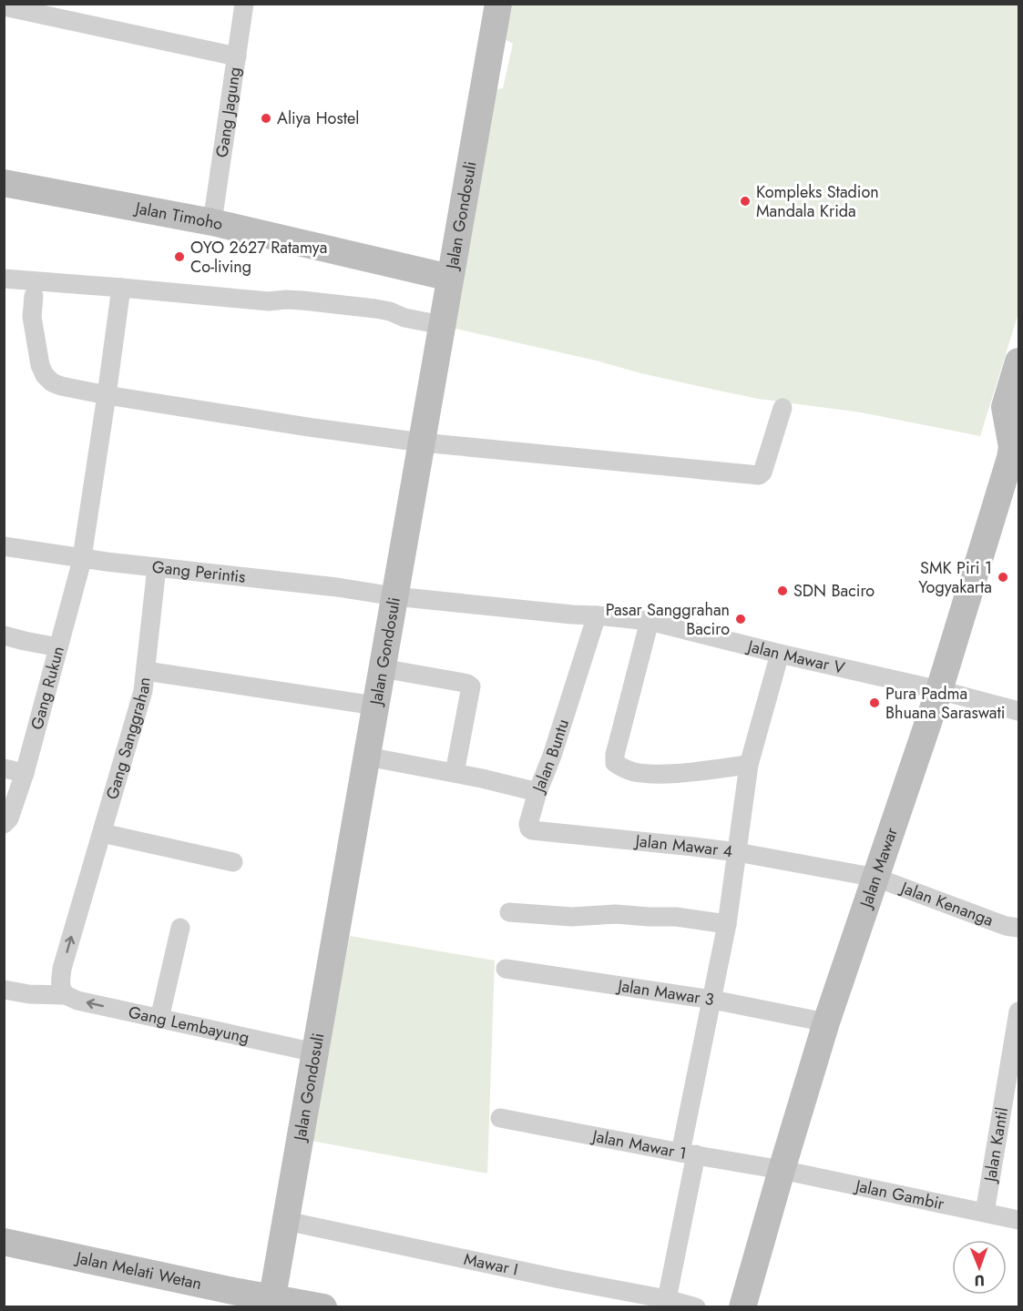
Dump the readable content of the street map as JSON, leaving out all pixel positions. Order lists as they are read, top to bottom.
{
  "streets": {
    "street": [
      "Gang Jagung",
      "Jalan Gondosuli",
      "Jalan Timoho",
      "Gang Perintis",
      "Jalan Mawar V",
      "Gang Rukun",
      "Gang Sanggrahan",
      "Jalan Buntu",
      "Jalan Mawar 4",
      "Jalan Mawar",
      "Jalan Kenanga",
      "Jalan Mawar 3",
      "Gang Lembayung",
      "Jalan Mawar 1",
      "Jalan Kantil",
      "Jalan Gambir",
      "Mawar I",
      "Jalan Melati Wetan"
    ]
  },
  "crossings": [
    ["Gang Jagung", "Jalan Timoho"],
    ["Jalan Gondosuli", "Jalan Timoho"],
    ["Jalan Gondosuli", "Gang Perintis"],
    ["Jalan Gondosuli", "Jalan Mawar V"],
    ["Jalan Gondosuli", "Gang Sanggrahan"],
    ["Jalan Gondosuli", "Jalan Buntu"],
    ["Jalan Gondosuli", "Gang Lembayung"],
    ["Jalan Gondosuli", "Mawar I"],
    ["Jalan Gondosuli", "Jalan Melati Wetan"],
    ["Gang Perintis", "Jalan Mawar V"],
    ["Gang Perintis", "Gang Rukun"],
    ["Jalan Mawar V", "Jalan Buntu"],
    ["Jalan Mawar V", "Jalan Mawar"],
    ["Gang Sanggrahan", "Gang Lembayung"],
    ["Jalan Buntu", "Jalan Mawar 4"],
    ["Jalan Mawar 4", "Jalan Mawar"],
    ["Jalan Mawar 4", "Jalan Kenanga"],
    ["Jalan Mawar", "Jalan Kenanga"],
    ["Jalan Mawar", "Jalan Mawar 3"],
    ["Jalan Mawar", "Jalan Mawar 1"],
    ["Jalan Mawar", "Jalan Gambir"],
    ["Jalan Mawar 1", "Jalan Gambir"],
    ["Jalan Kantil", "Jalan Gambir"]
  ],
  "places": [
    "Aliya Hostel",
    "Kompleks Stadion Mandala Krida",
    "OYO 2627 Ratamya Co-living",
    "SMK Piri 1 Yogyakarta",
    "SDN Baciro",
    "Pasar Sanggrahan Baciro",
    "Pura Padma Bhuana Saraswati"
  ],
  "north": "bottom"
}
